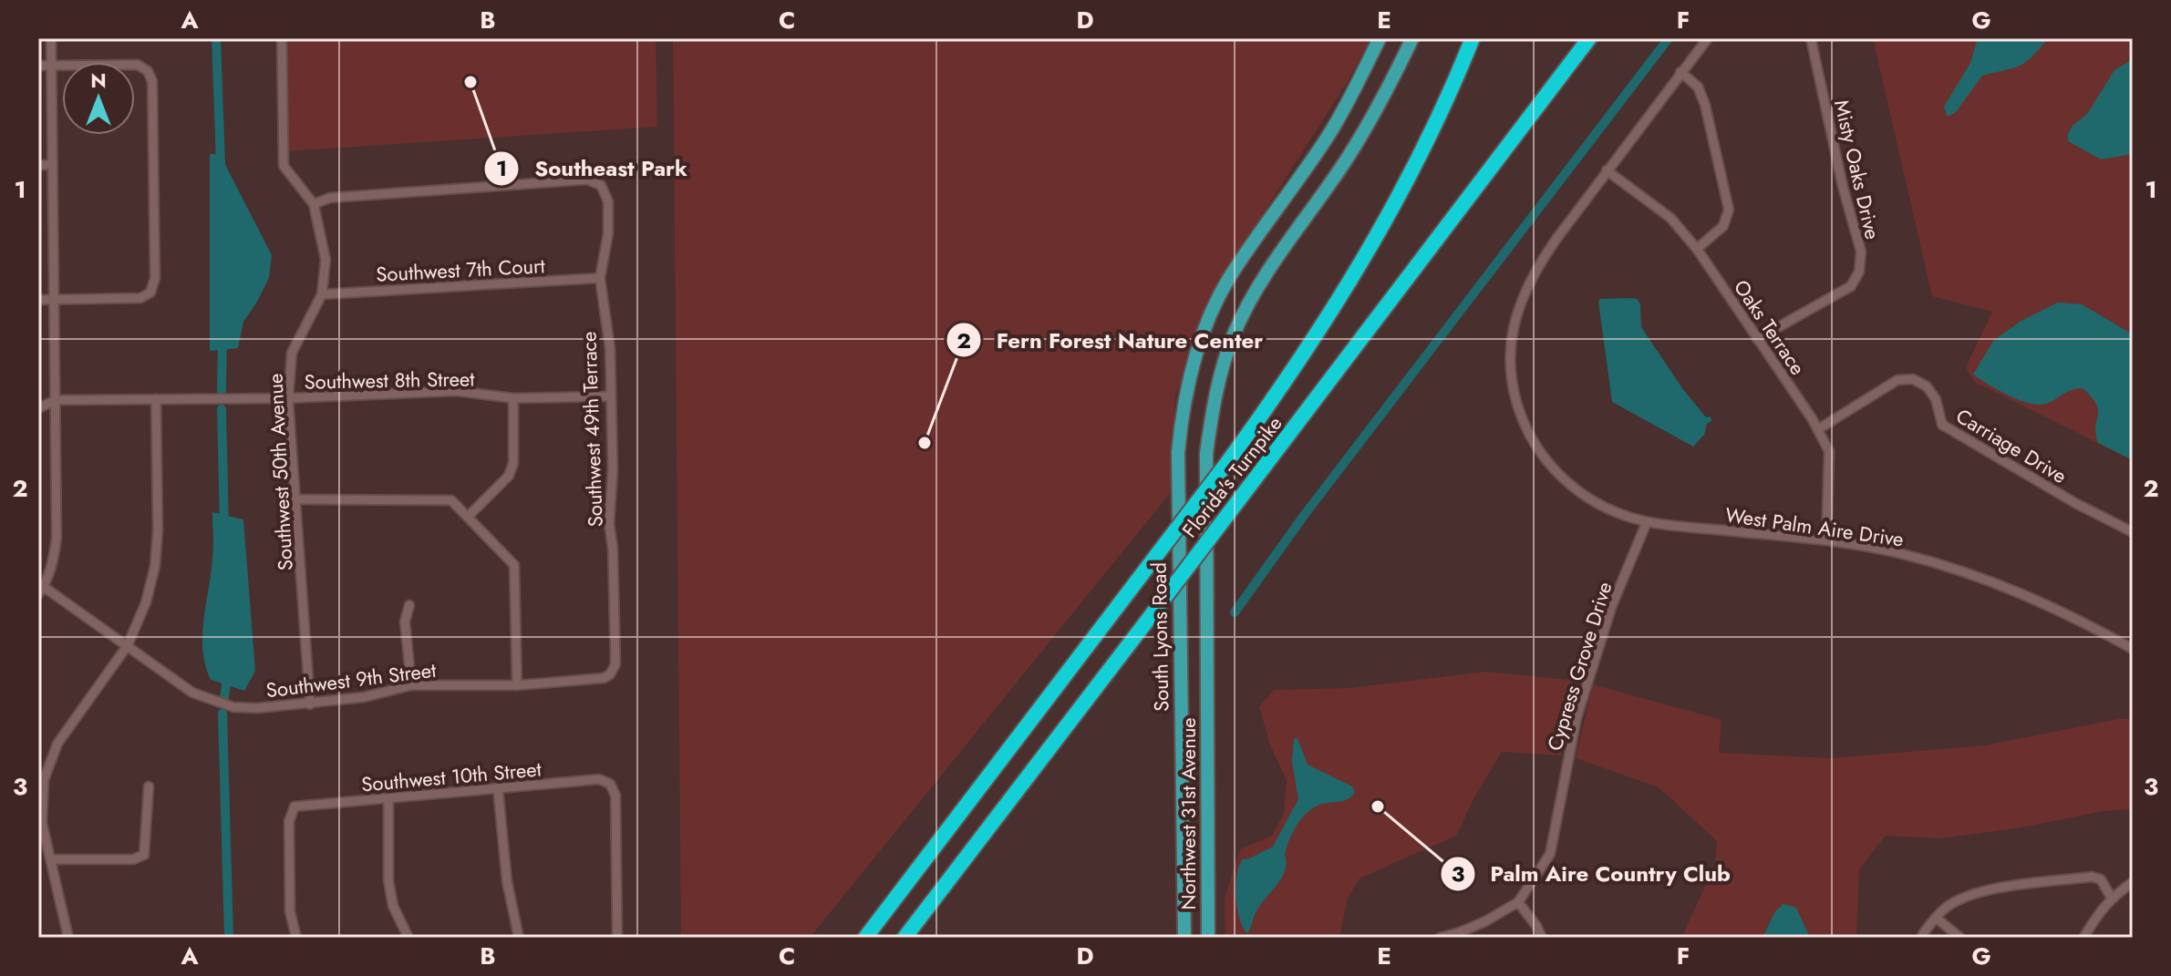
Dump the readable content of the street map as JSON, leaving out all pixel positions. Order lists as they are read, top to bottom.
{
  "streets": {
    "highway": ["Florida's Turnpike"],
    "main road": ["South Lyons Road", "Northwest 31st Avenue"],
    "street": [
      "Misty Oaks Drive",
      "Southwest 7th Court",
      "Oaks Terrace",
      "Southwest 8th Street",
      "Southwest 49th Terrace",
      "Carriage Drive",
      "Southwest 50th Avenue",
      "West Palm Aire Drive",
      "Cypress Grove Drive",
      "Southwest 9th Street",
      "Southwest 10th Street"
    ]
  },
  "crossings": [
    ["Misty Oaks Drive", "Oaks Terrace"],
    ["Southwest 7th Court", "Southwest 49th Terrace"],
    ["Southwest 7th Court", "Southwest 50th Avenue"],
    ["Oaks Terrace", "Carriage Drive"],
    ["Oaks Terrace", "West Palm Aire Drive"],
    ["Southwest 8th Street", "Southwest 49th Terrace"],
    ["Southwest 8th Street", "Southwest 50th Avenue"],
    ["Southwest 49th Terrace", "Southwest 50th Avenue"],
    ["Southwest 49th Terrace", "Southwest 9th Street"],
    ["Southwest 50th Avenue", "Southwest 9th Street"],
    ["West Palm Aire Drive", "Cypress Grove Drive"]
  ],
  "places": ["Southeast Park", "Fern Forest Nature Center", "Palm Aire Country Club"],
  "north": "top",
  "grid": {
    "columns": [
      "A",
      "B",
      "C",
      "D",
      "E",
      "F",
      "G"
    ],
    "rows": ["1", "2", "3"]
  }
}
